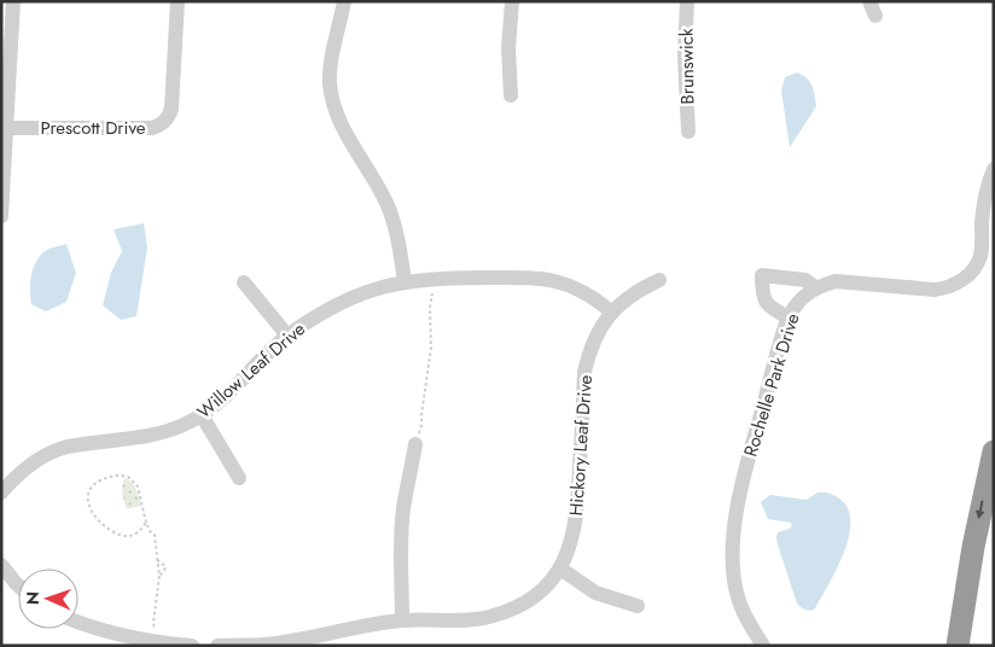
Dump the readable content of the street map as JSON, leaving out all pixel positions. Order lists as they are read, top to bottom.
{
  "streets": {
    "street": [
      "Brunswick",
      "Prescott Drive",
      "Willow Leaf Drive",
      "Rochelle Park Drive",
      "Hickory Leaf Drive"
    ]
  },
  "crossings": [
    ["Willow Leaf Drive", "Hickory Leaf Drive"]
  ],
  "north": "left"
}
